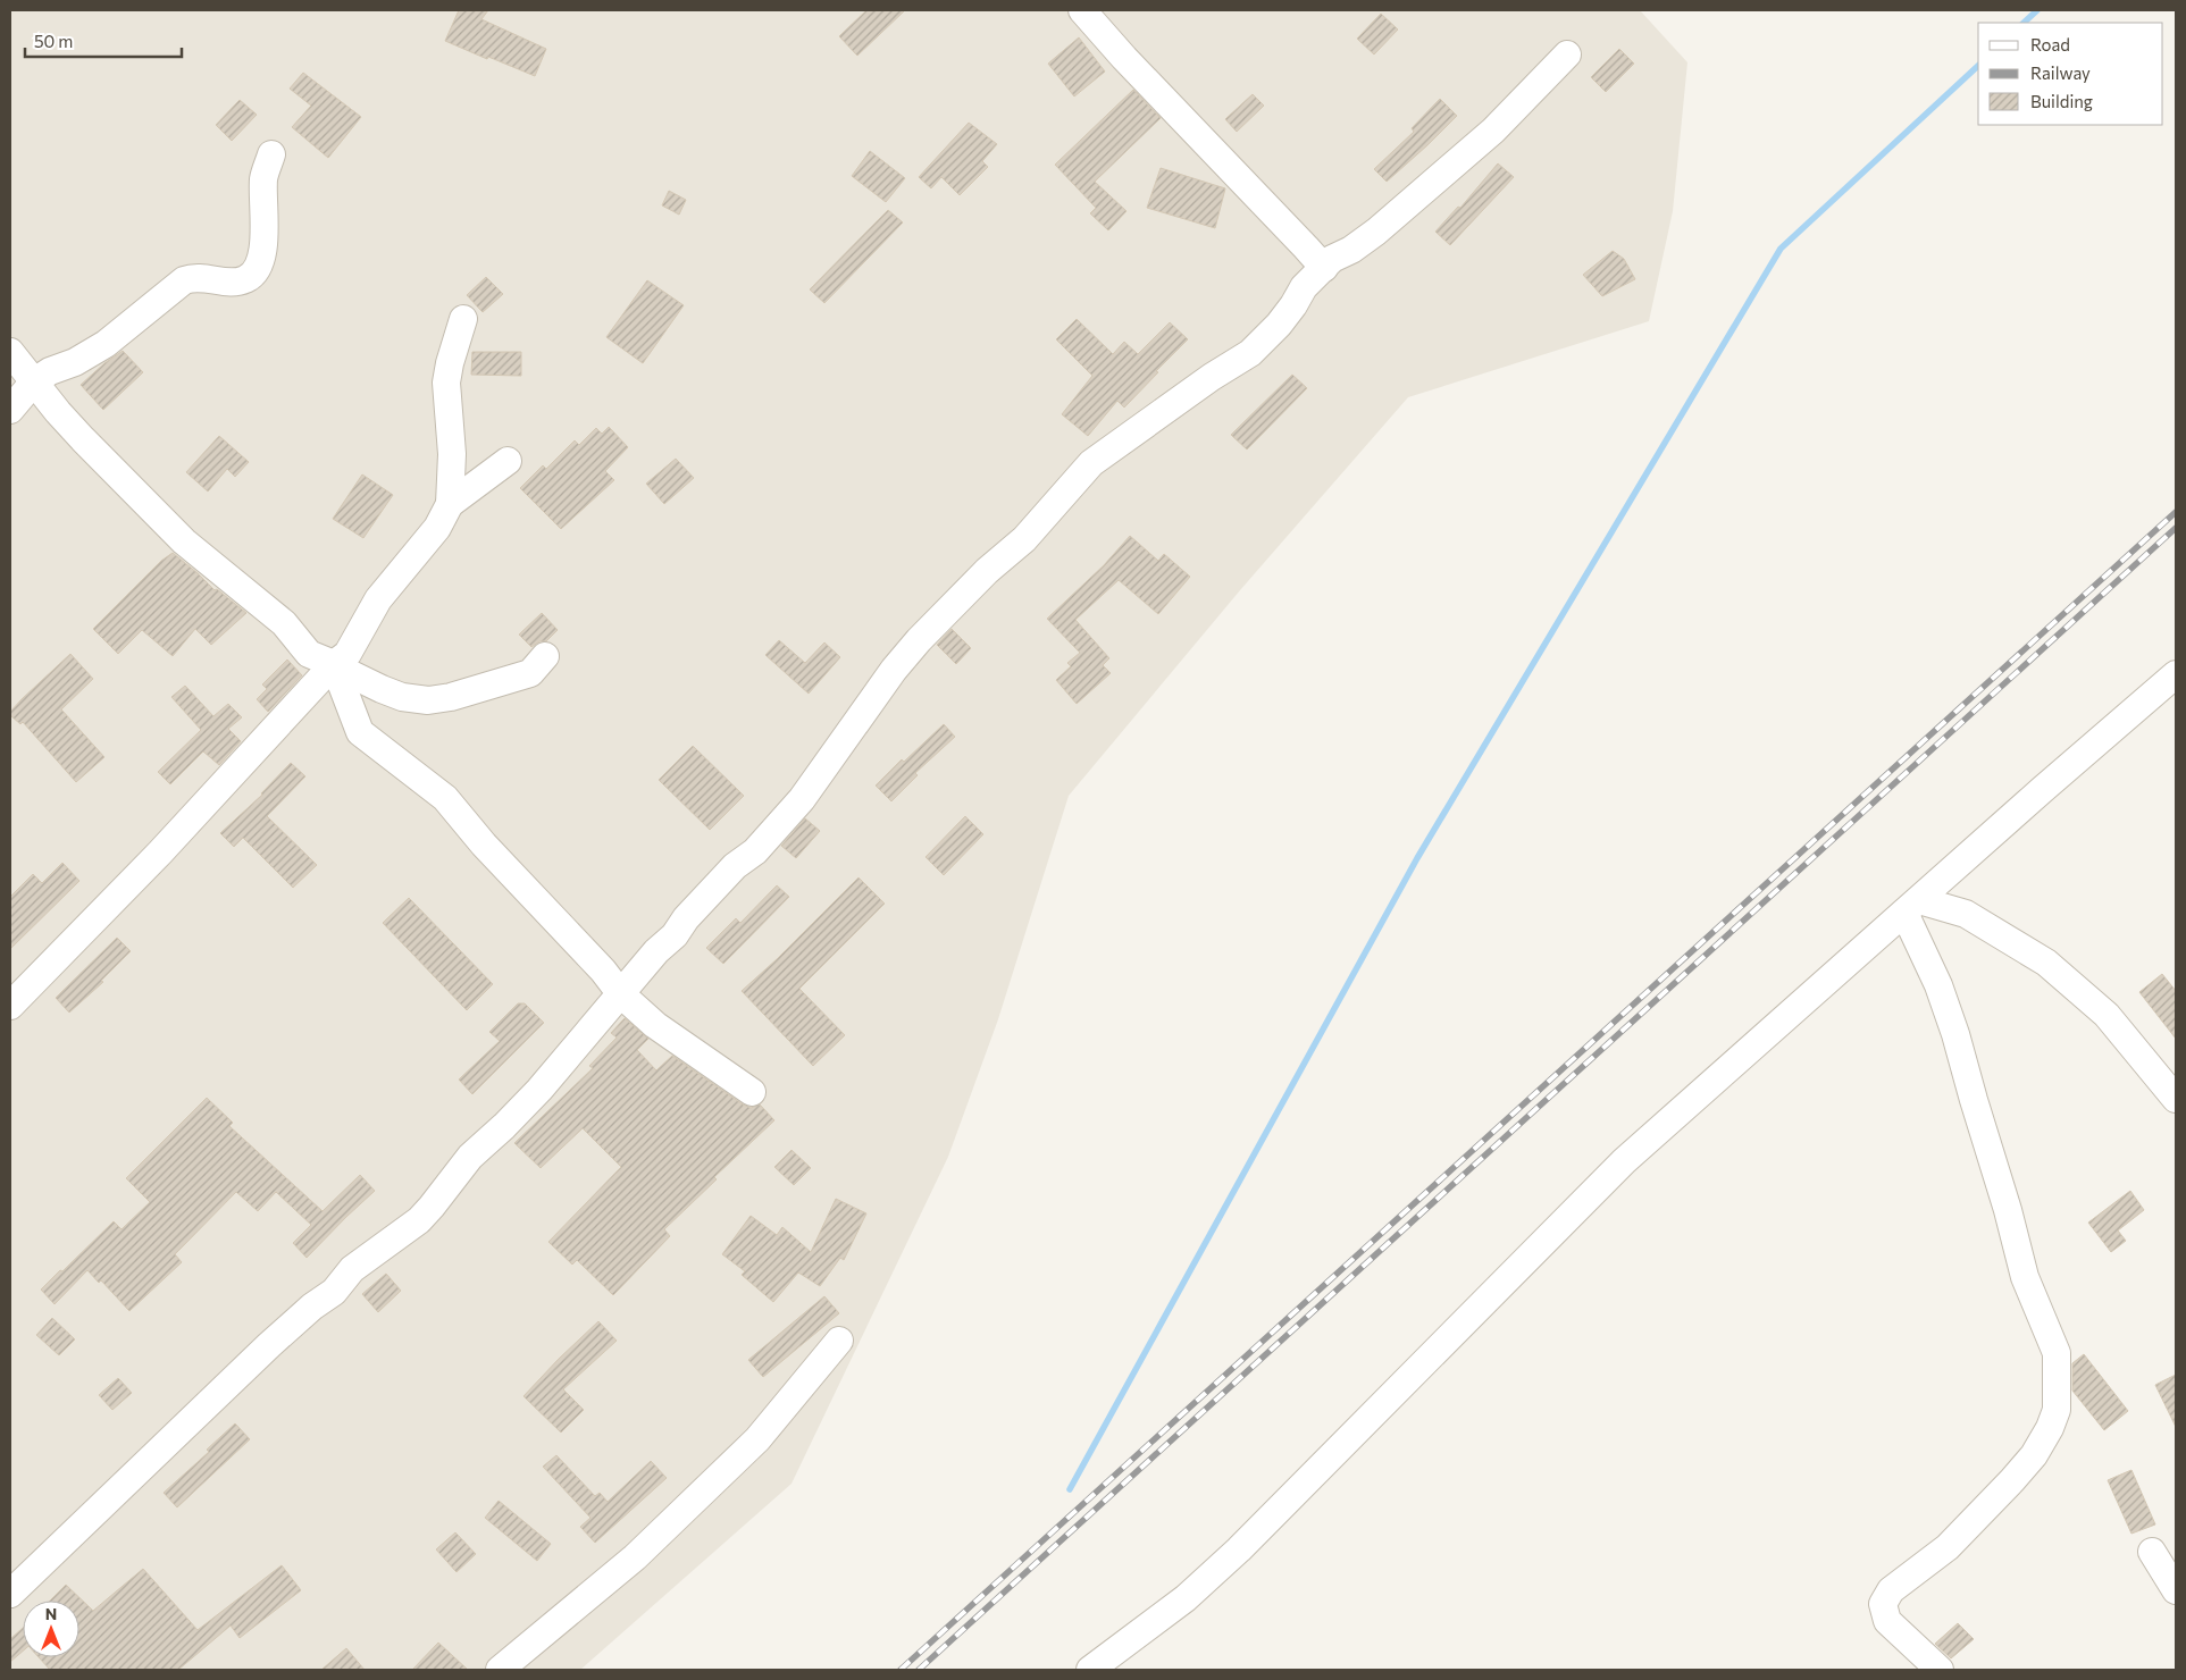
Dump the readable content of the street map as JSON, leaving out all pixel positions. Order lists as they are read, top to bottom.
{
  "legend": ["Road", "Railway", "Building"],
  "scale_bar": "50 m",
  "north": "top"
}
